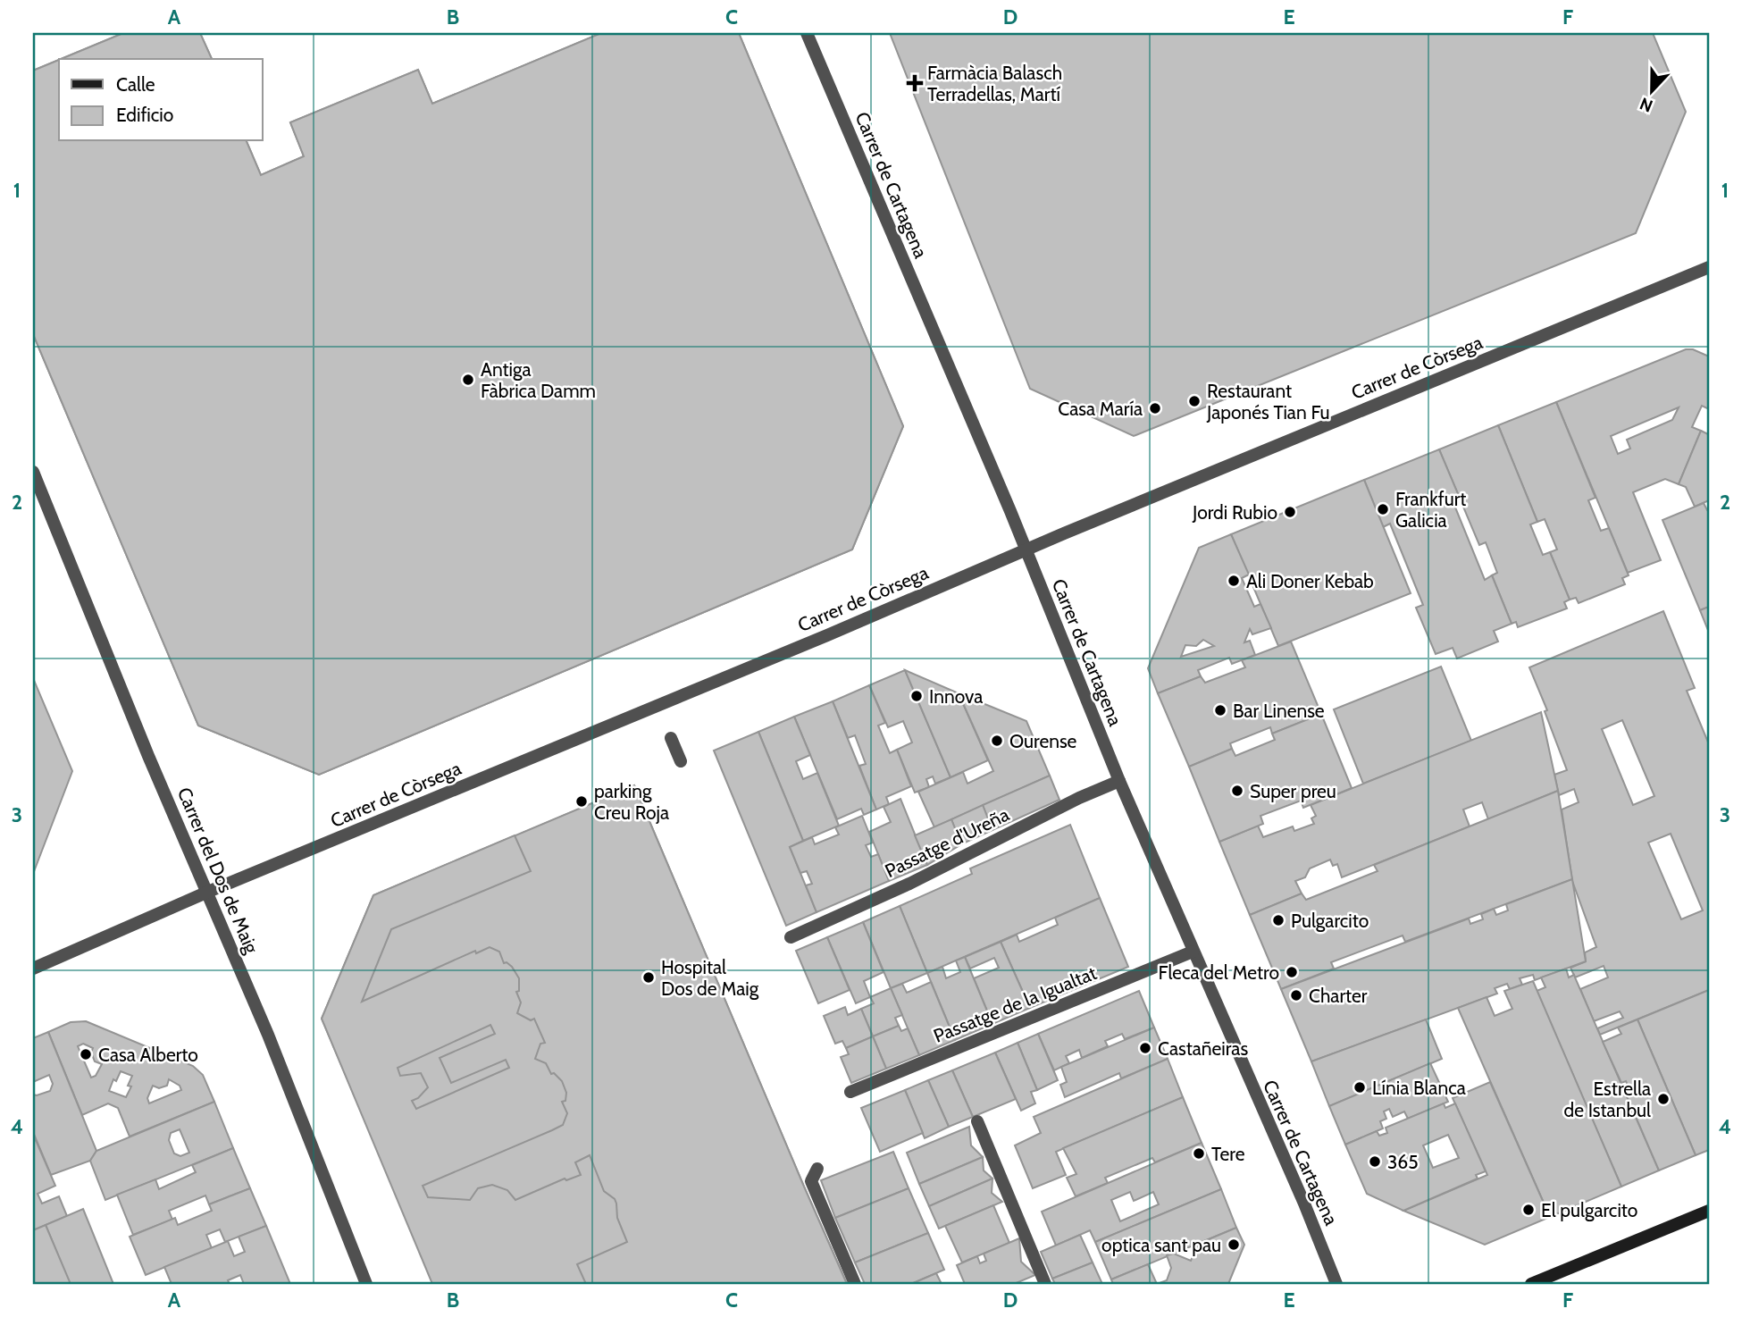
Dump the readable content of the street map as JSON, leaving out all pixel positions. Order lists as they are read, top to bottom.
{
  "streets": {
    "street": [
      "Carrer de Cartagena",
      "Carrer de Còrsega",
      "Passatge d'Ureña",
      "Carrer del Dos de Maig",
      "Passatge de la Igualtat"
    ]
  },
  "crossings": [
    ["Carrer de Cartagena", "Carrer de Còrsega"],
    ["Carrer de Cartagena", "Passatge d'Ureña"],
    ["Carrer de Cartagena", "Passatge de la Igualtat"],
    ["Carrer de Còrsega", "Carrer del Dos de Maig"]
  ],
  "places": {
    "health": ["Farmàcia Balasch Terradellas, Martí"],
    "other": [
      "Antiga Fàbrica Damm",
      "Restaurant Japonés Tian Fu",
      "Casa María",
      "Frankfurt Galicia",
      "Jordi Rubio",
      "Ali Doner Kebab",
      "Innova",
      "Bar Linense",
      "Ourense",
      "Super preu",
      "parking Creu Roja",
      "Pulgarcito",
      "Fleca del Metro",
      "Hospital Dos de Maig",
      "Charter",
      "Castañeiras",
      "Casa Alberto",
      "Línia Blanca",
      "Estrella de Istanbul",
      "Tere",
      "365",
      "El pulgarcito",
      "optica sant pau"
    ]
  },
  "legend": ["Calle", "Edificio"],
  "north": "bottom",
  "grid": {
    "columns": [
      "A",
      "B",
      "C",
      "D",
      "E",
      "F"
    ],
    "rows": [
      "1",
      "2",
      "3",
      "4"
    ]
  }
}
